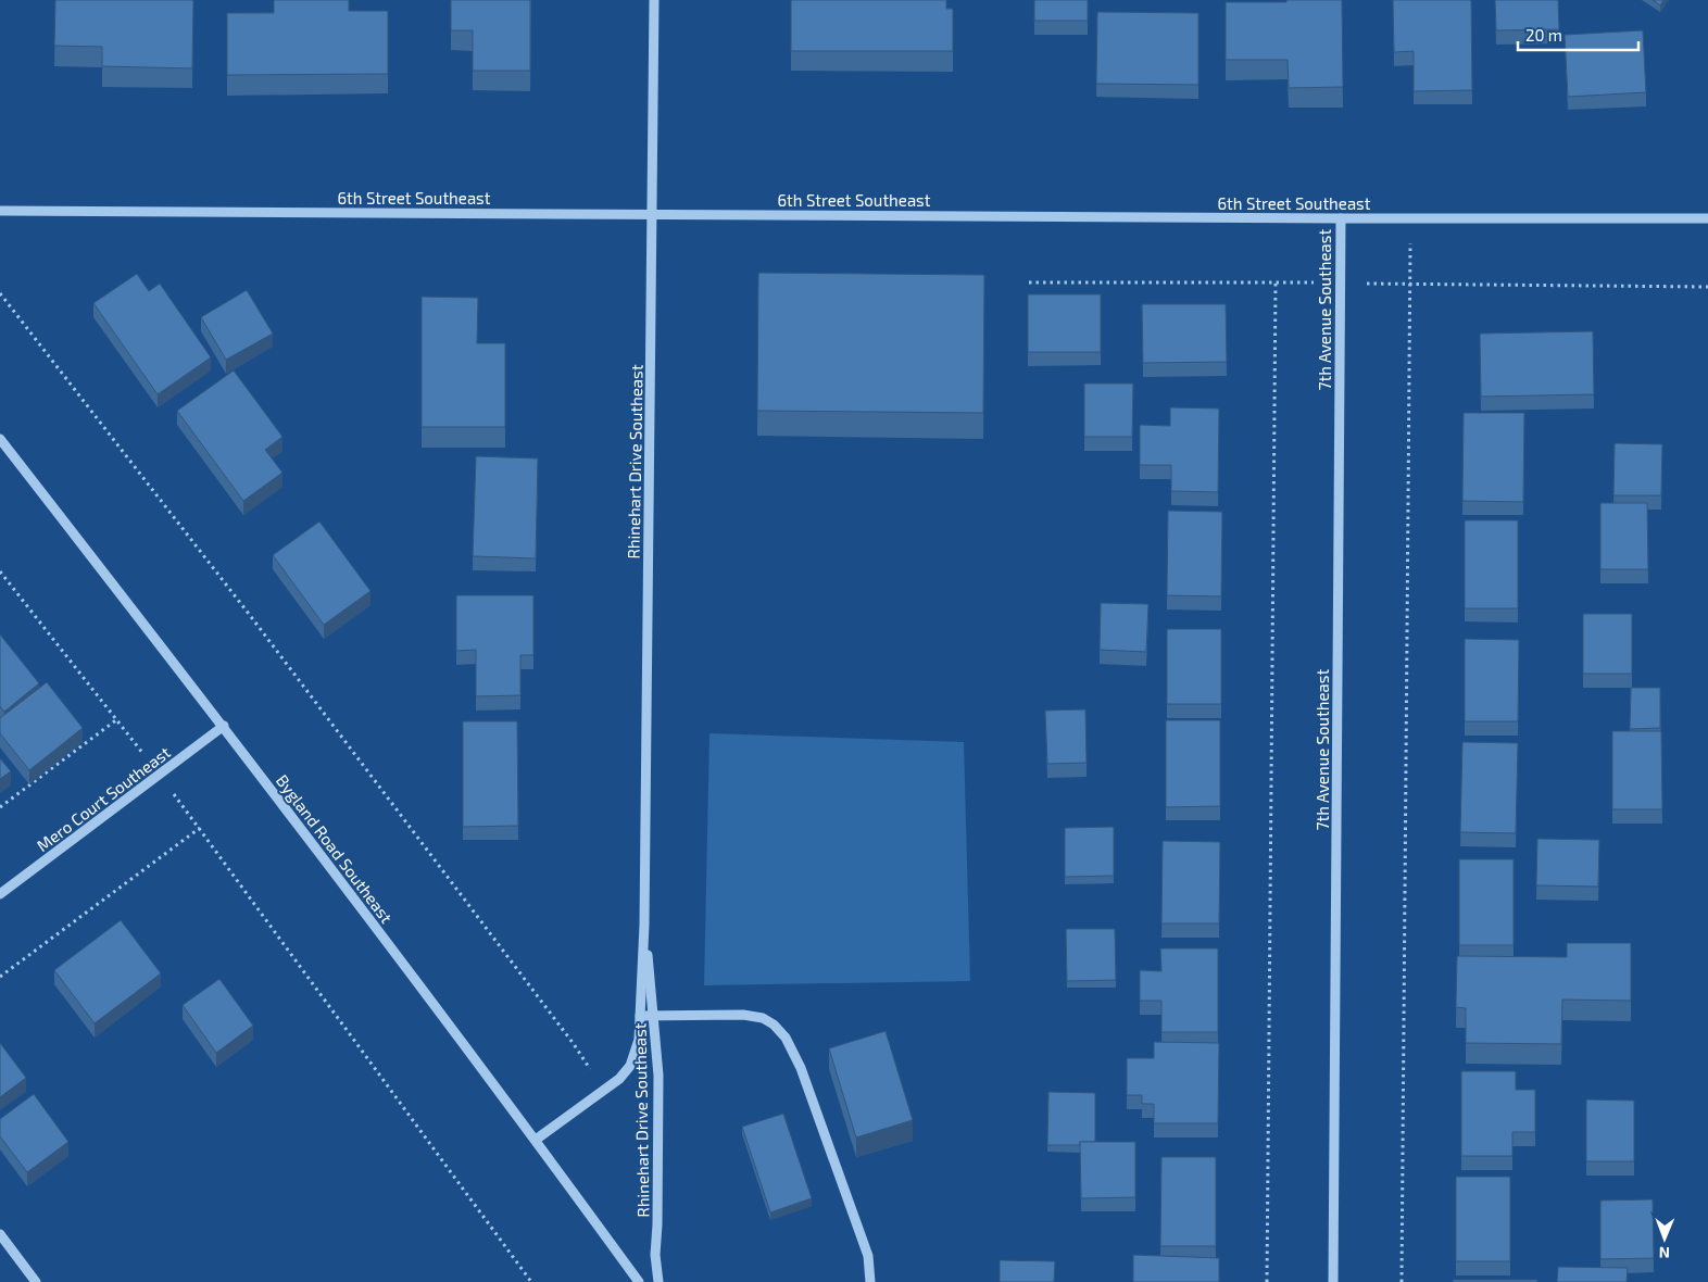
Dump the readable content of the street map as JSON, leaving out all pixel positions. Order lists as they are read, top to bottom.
{
  "streets": {
    "street": [
      "6th Street Southeast",
      "7th Avenue Southeast",
      "Rhinehart Drive Southeast",
      "Mero Court Southeast",
      "Bygland Road Southeast"
    ]
  },
  "crossings": [
    ["6th Street Southeast", "7th Avenue Southeast"],
    ["6th Street Southeast", "Rhinehart Drive Southeast"],
    ["Rhinehart Drive Southeast", "Bygland Road Southeast"],
    ["Mero Court Southeast", "Bygland Road Southeast"]
  ],
  "scale_bar": "20 m",
  "north": "bottom"
}
